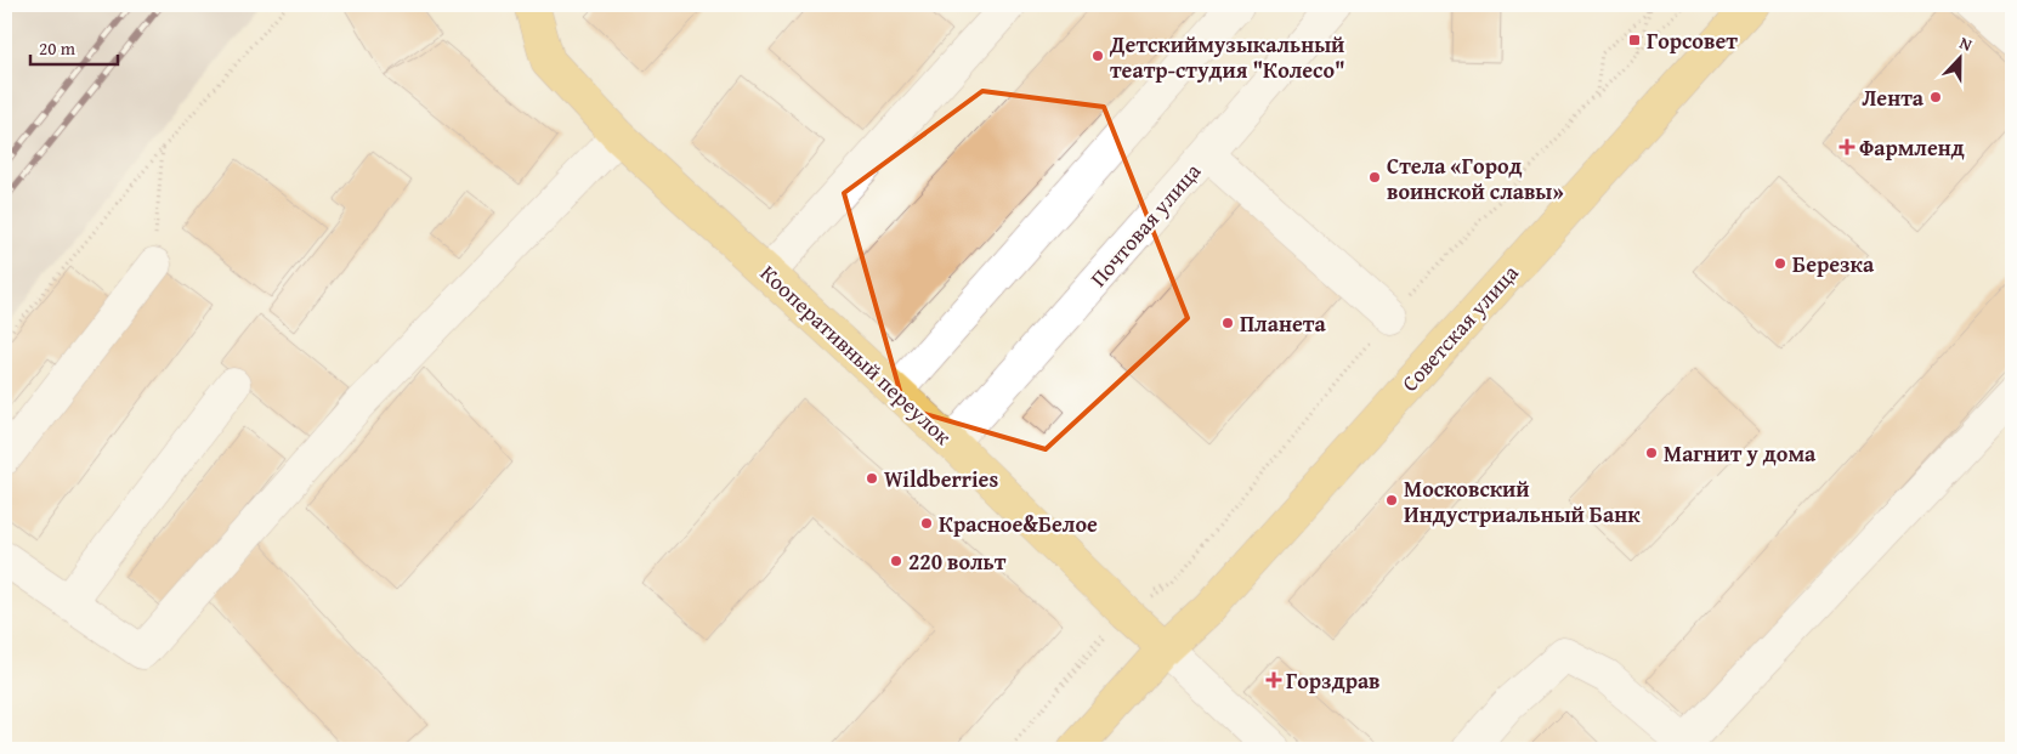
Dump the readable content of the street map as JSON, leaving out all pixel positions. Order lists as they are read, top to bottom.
{
  "streets": {
    "main road": ["Советская улица", "Кооперативный переулок"],
    "street": ["Почтовая улица"]
  },
  "crossings": [
    ["Почтовая улица", "Кооперативный переулок"],
    ["Советская улица", "Кооперативный переулок"]
  ],
  "places": {
    "transit": ["Горсовет"],
    "other": [
      "Детскиймузыкальный театр-студия \"Колесо\"",
      "Лента",
      "Стела «Город воинской славы»",
      "Березка",
      "Планета",
      "Магнит у дома",
      "Wildberries",
      "Московский Индустриальный Банк",
      "Красное&Белое",
      "220 вольт"
    ],
    "health": ["Фармленд", "Горздрав"]
  },
  "scale_bar": "20 m",
  "north": "top"
}
